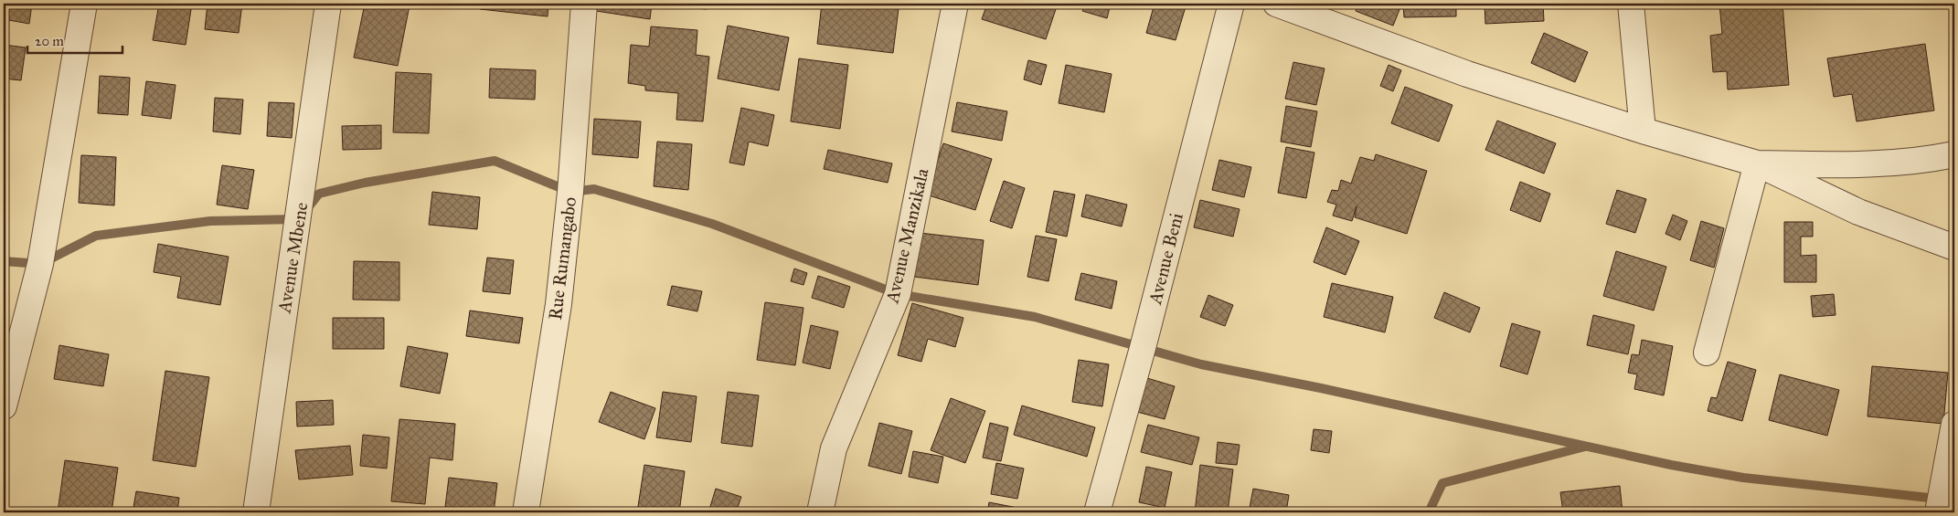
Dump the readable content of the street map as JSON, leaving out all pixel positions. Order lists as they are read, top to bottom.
{
  "streets": {
    "street": [
      "Avenue Manzikala",
      "Avenue Mbene",
      "Rue Rumangabo",
      "Avenue Beni"
    ]
  },
  "scale_bar": "20 m"
}
